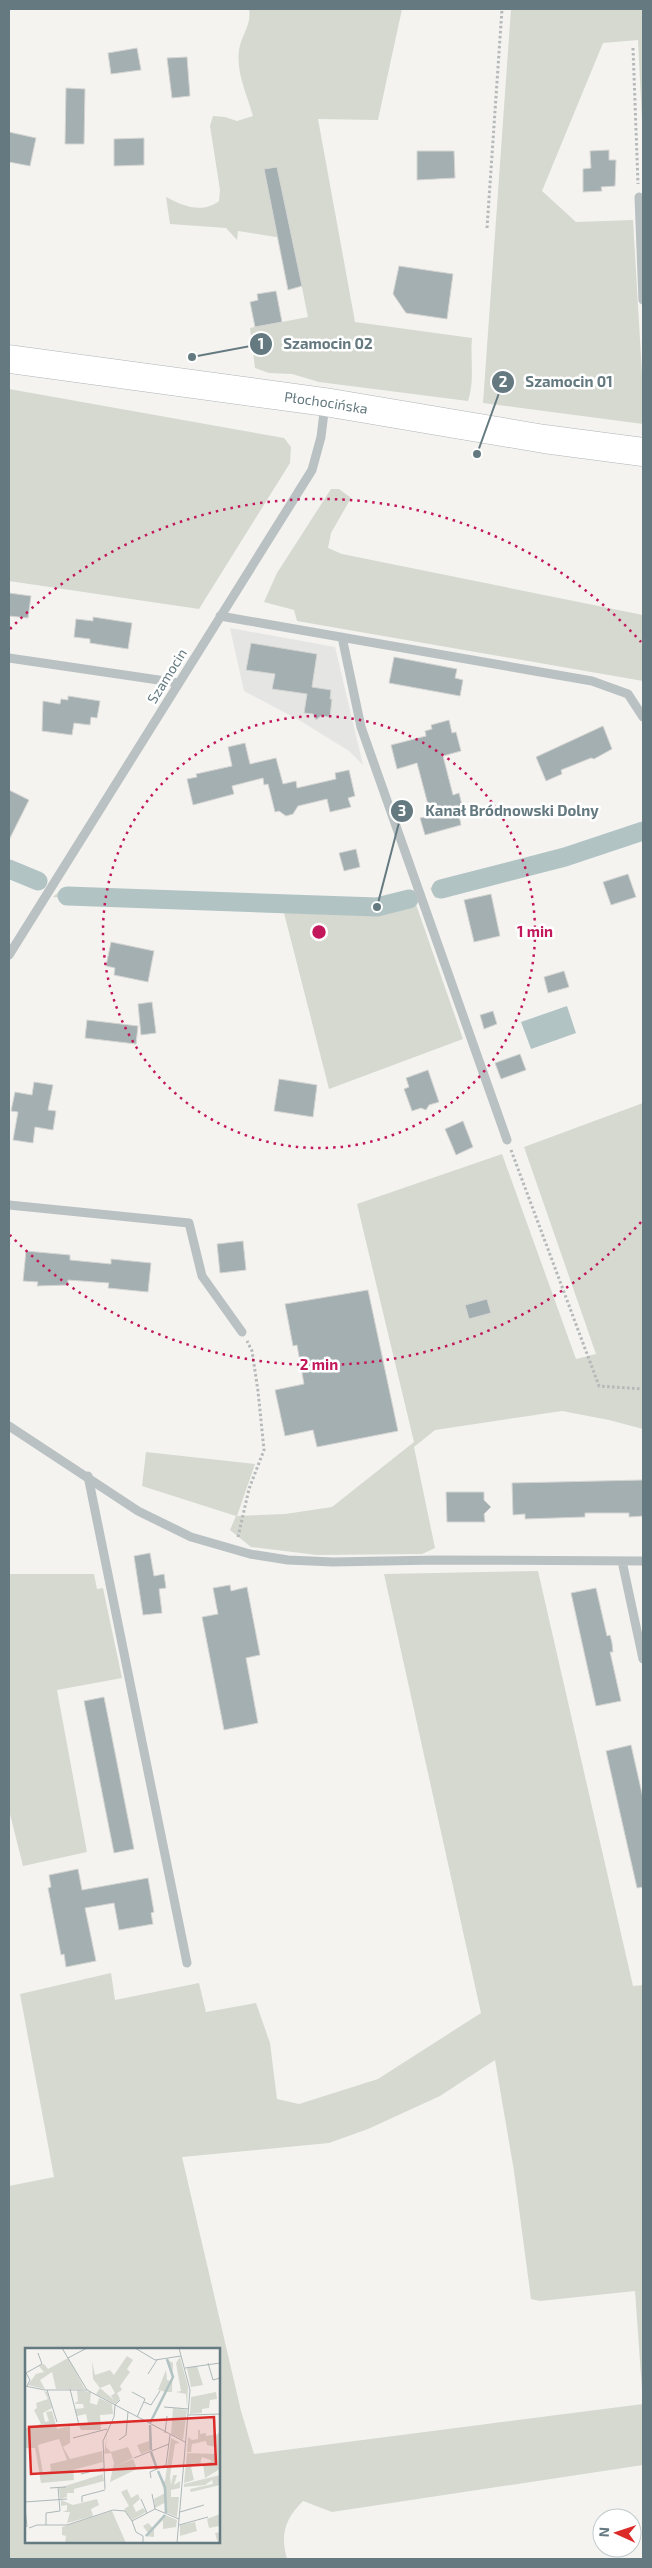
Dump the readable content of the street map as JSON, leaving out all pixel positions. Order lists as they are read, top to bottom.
{
  "streets": {
    "main road": ["Płochocińska"],
    "street": ["Szamocin"]
  },
  "crossings": [
    ["Płochocińska", "Szamocin"]
  ],
  "places": ["Szamocin 02", "Szamocin 01", "Kanał Bródnowski Dolny"],
  "north": "left",
  "rings": ["1 min", "2 min"]
}
